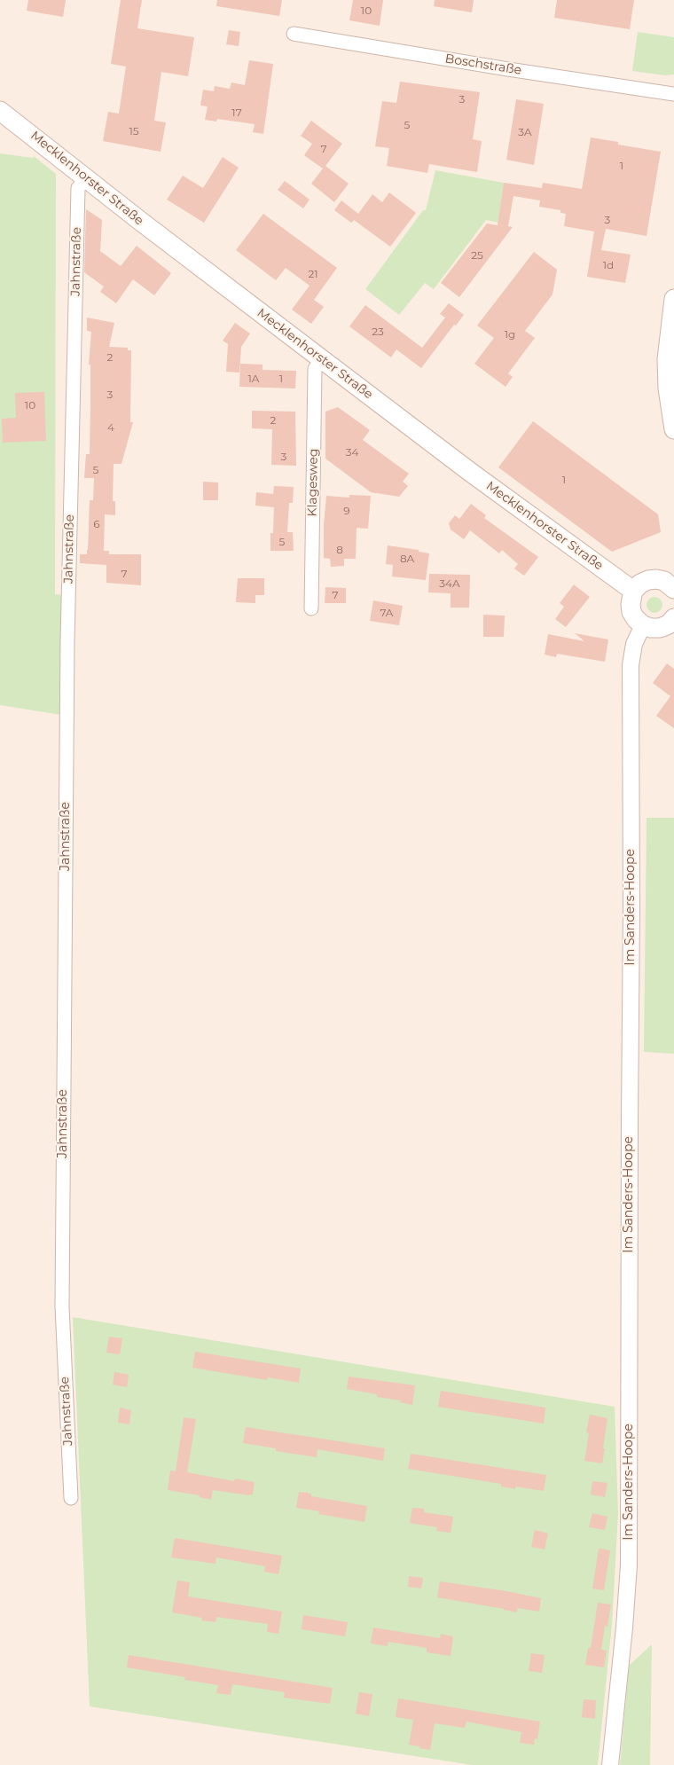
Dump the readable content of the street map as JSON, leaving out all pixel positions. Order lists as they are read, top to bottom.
{
  "streets": {
    "main road": ["Mecklenhorster Straße"],
    "street": [
      "Boschstraße",
      "Jahnstraße",
      "Klagesweg",
      "Im Sanders-Hoope"
    ]
  },
  "crossings": [
    ["Mecklenhorster Straße", "Jahnstraße"],
    ["Mecklenhorster Straße", "Klagesweg"]
  ],
  "house_numbers": [
    "10",
    "3",
    "17",
    "5",
    "15",
    "3A",
    "7",
    "1",
    "3",
    "25",
    "1d",
    "21",
    "23",
    "1g",
    "2",
    "1A",
    "1",
    "3",
    "10",
    "2",
    "4",
    "34",
    "3",
    "5",
    "1",
    "9",
    "6",
    "5",
    "8",
    "8A",
    "7",
    "34A",
    "7",
    "7A"
  ]
}
